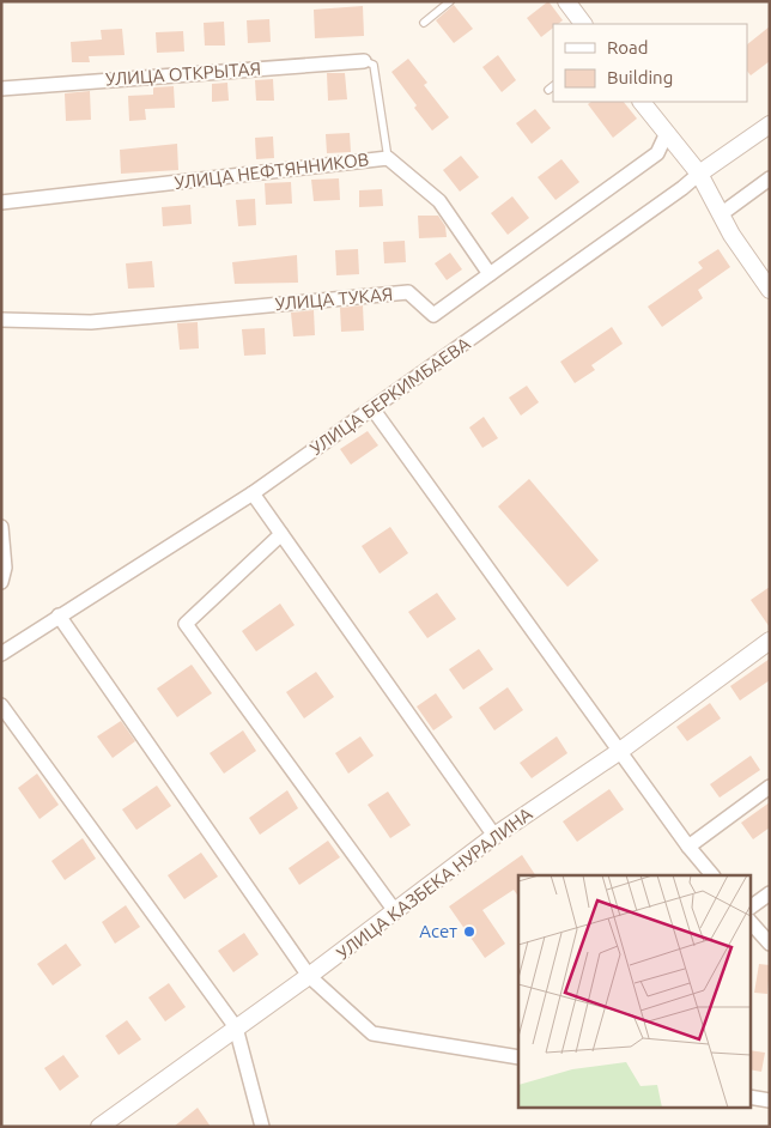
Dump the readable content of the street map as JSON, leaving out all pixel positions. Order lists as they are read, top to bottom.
{
  "streets": {
    "street": [
      "УЛИЦА ОТКРЫТАЯ",
      "УЛИЦА НЕФТЯННИКОВ",
      "УЛИЦА ТУКАЯ",
      "УЛИЦА БЕРКИМБАЕВА",
      "УЛИЦА КАЗБЕКА НУРАЛИНА"
    ]
  },
  "crossings": [
    ["УЛИЦА НЕФТЯННИКОВ", "УЛИЦА ТУКАЯ"]
  ],
  "places": ["Асет"],
  "legend": ["Road", "Building"]
}
